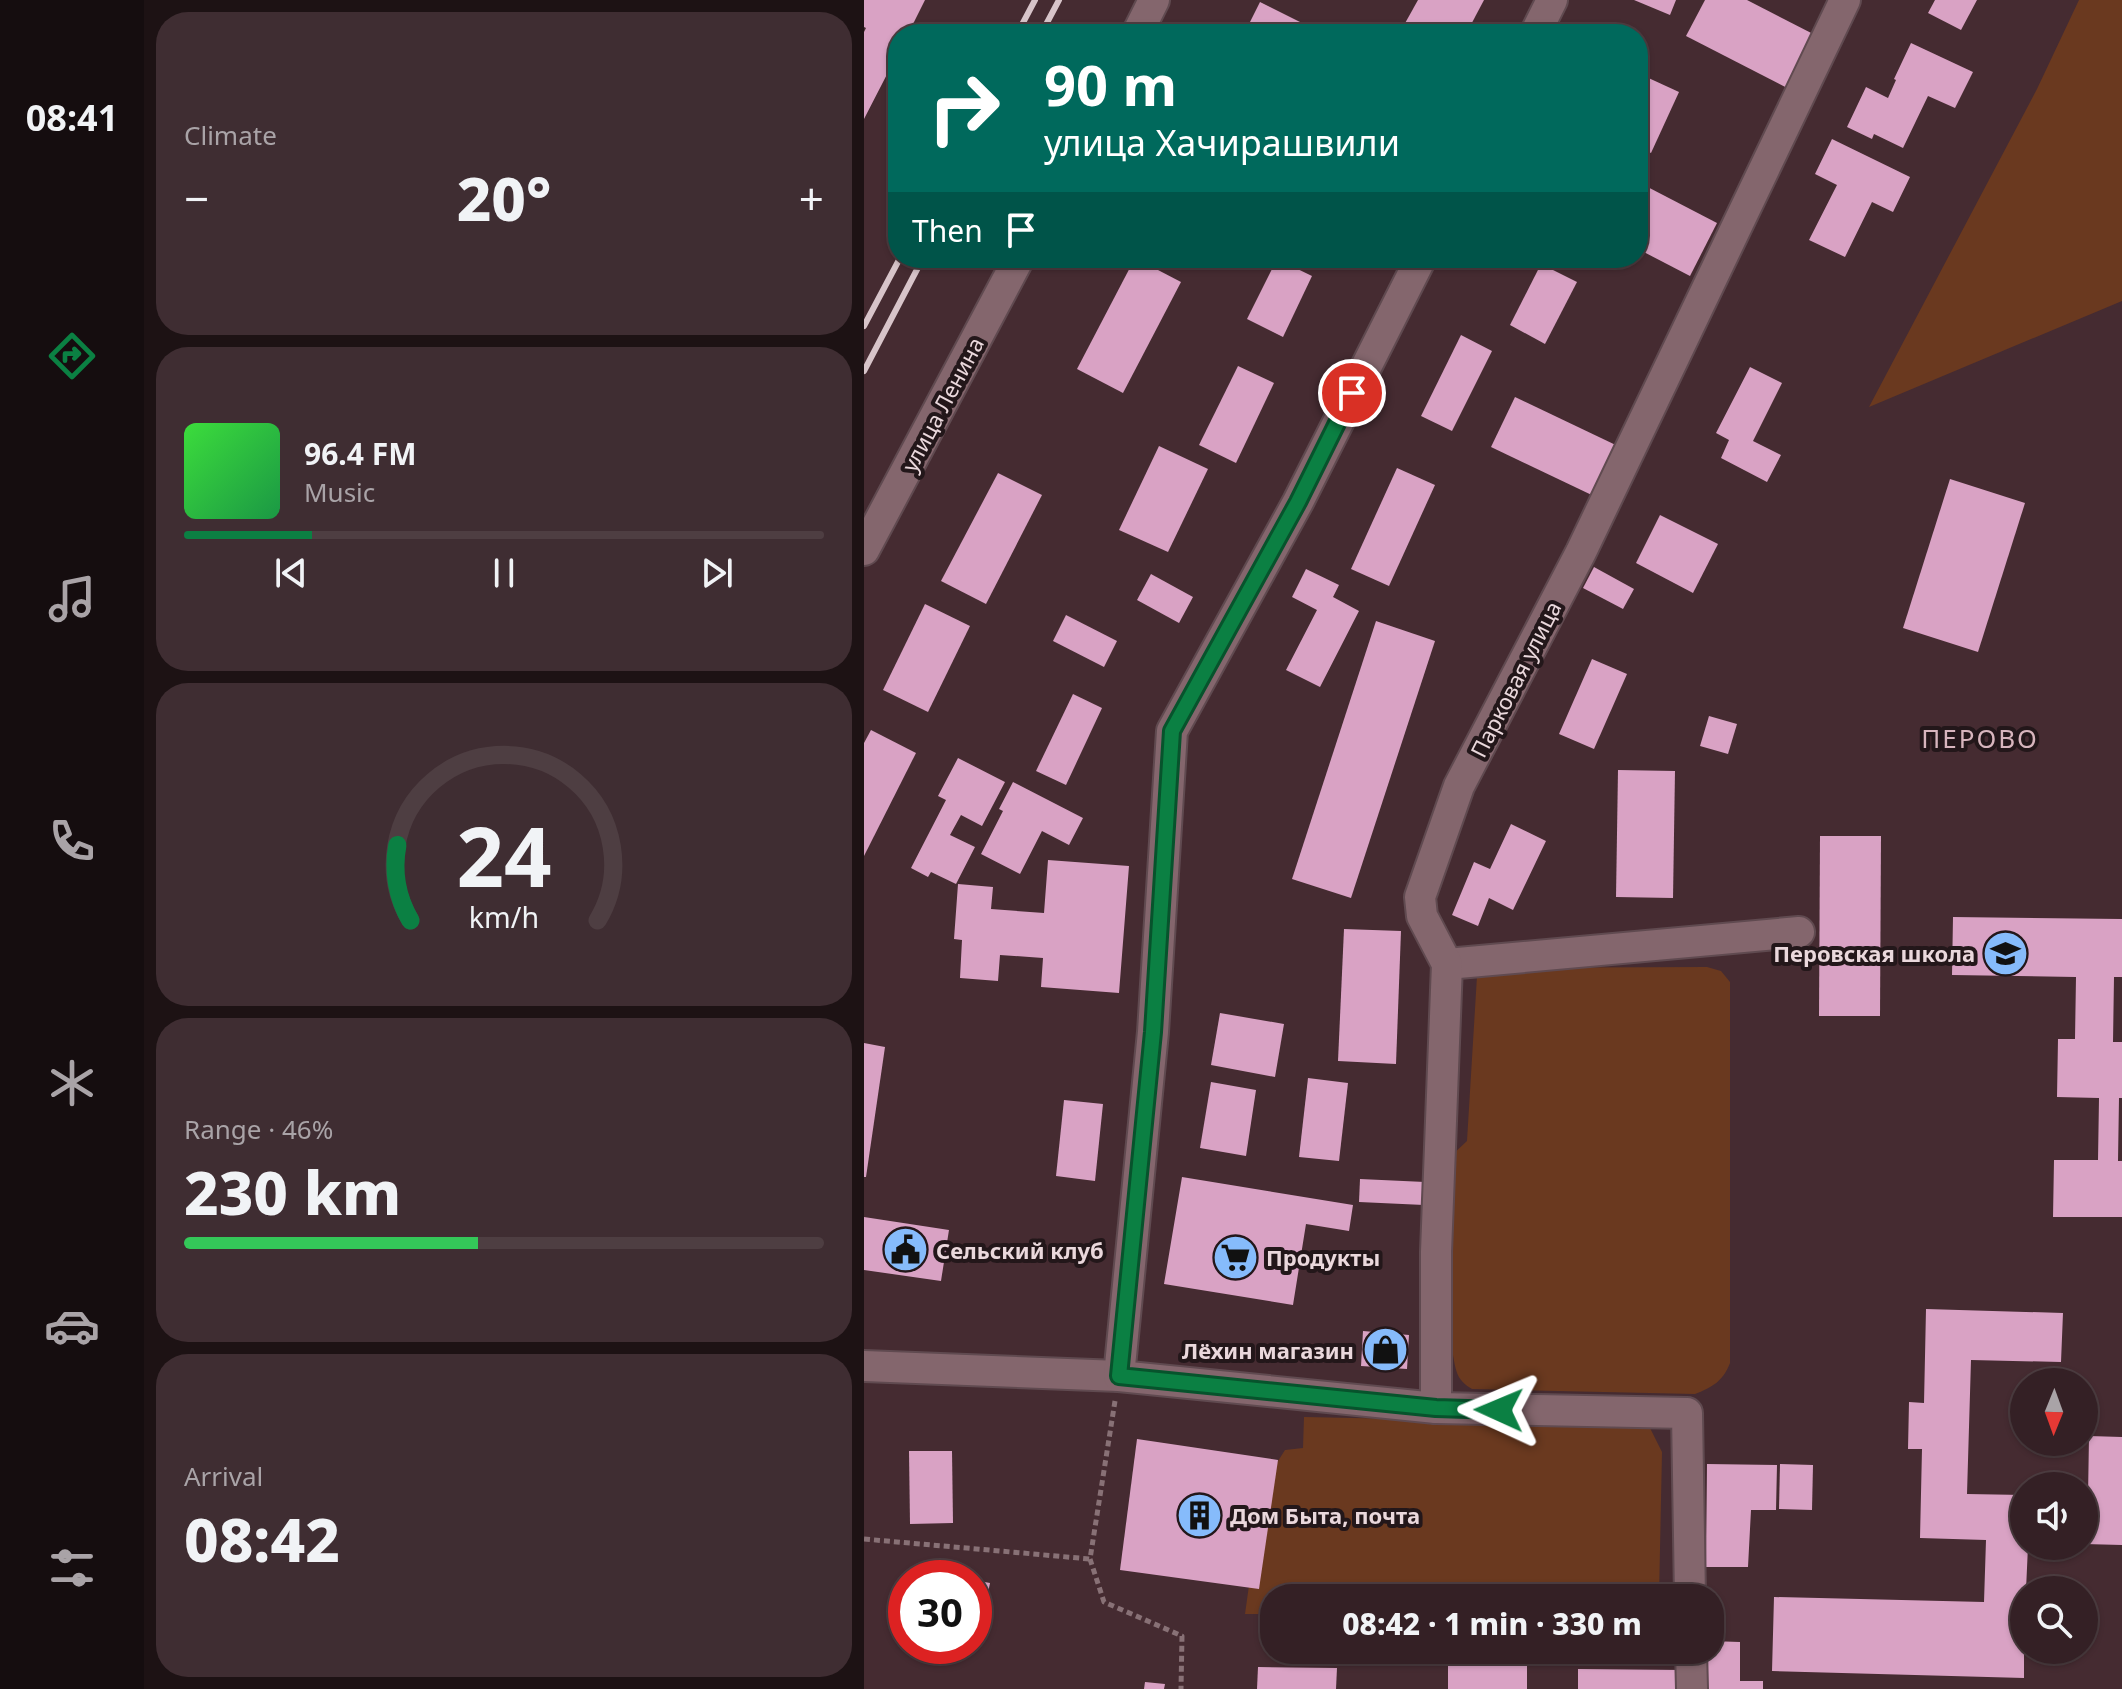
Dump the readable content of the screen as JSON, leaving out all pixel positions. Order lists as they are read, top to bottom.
{
  "streets": {
    "street": ["улица Ленина", "Парковая улица"]
  },
  "districts": ["ПЕРОВО"],
  "places": {
    "school or university": ["Перовская школа"],
    "public building": ["Сельский клуб"],
    "supermarket": ["Продукты"],
    "shop": ["Лёхин магазин"],
    "building": ["Дом Быта, почта"]
  },
  "north": "bottom",
  "page": {
    "tabs": "08:41",
    "tile": [
      "Climate",
      ["Range · 46%", "230 km"],
      ["Arrival", "08:42"]
    ],
    "turn": ["90 m", "улица Хачирашвили"],
    "heat": ["−", "20°", "+"],
    "then": "Then",
    "song": ["96.4 FM", "Music"],
    "limit": "30",
    "trip": "08:42 · 1 min · 330 m",
    "gauge": ["24", "km/h"]
  }
}
